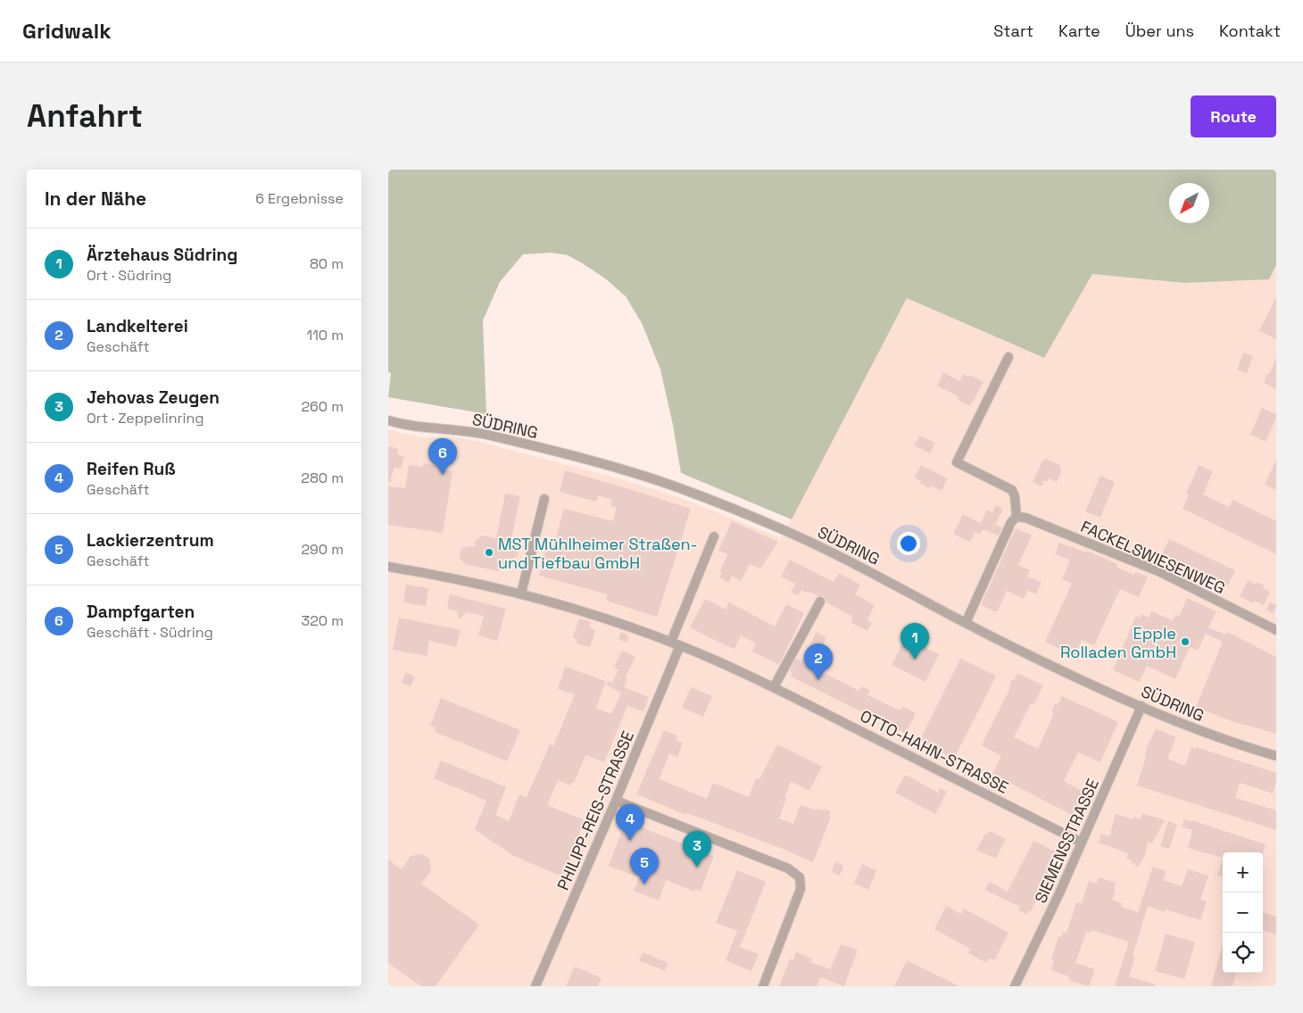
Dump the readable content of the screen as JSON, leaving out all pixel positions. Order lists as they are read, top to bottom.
{
  "streets": {
    "street": [
      "SÜDRING",
      "FACKELSWIESENWEG",
      "OTTO-HAHN-STRASSE",
      "PHILIPP-REIS-STRASSE",
      "SIEMENSSTRASSE"
    ]
  },
  "crossings": [
    ["SÜDRING", "SIEMENSSTRASSE"],
    ["OTTO-HAHN-STRASSE", "PHILIPP-REIS-STRASSE"],
    ["OTTO-HAHN-STRASSE", "SIEMENSSTRASSE"]
  ],
  "places": ["MST Mühlheimer Straßen- und Tiefbau GmbH", "Epple Rolladen GmbH"],
  "north": "bottom left",
  "page": {
    "header": "Gridwalk",
    "nav": [
      "Start",
      "Karte",
      "Über uns",
      "Kontakt"
    ],
    "buttons": "Route",
    "title": "Anfahrt",
    "heading": ["In der Nähe", "6 Ergebnisse"],
    "list": [
      {
        "mark": "1",
        "name": "Ärztehaus Südring",
        "note": "Ort · Südring",
        "value": "80 m"
      },
      {
        "mark": "2",
        "name": "Landkelterei",
        "note": "Geschäft",
        "value": "110 m"
      },
      {
        "mark": "3",
        "name": "Jehovas Zeugen",
        "note": "Ort · Zeppelinring",
        "value": "260 m"
      },
      {
        "mark": "4",
        "name": "Reifen Ruß",
        "note": "Geschäft",
        "value": "280 m"
      },
      {
        "mark": "5",
        "name": "Lackierzentrum",
        "note": "Geschäft",
        "value": "290 m"
      },
      {
        "mark": "6",
        "name": "Dampfgarten",
        "note": "Geschäft · Südring",
        "value": "320 m"
      }
    ],
    "pins": [
      "6",
      "1",
      "2",
      "4",
      "3",
      "5"
    ],
    "map_buttons": ["+", "−"]
  }
}
